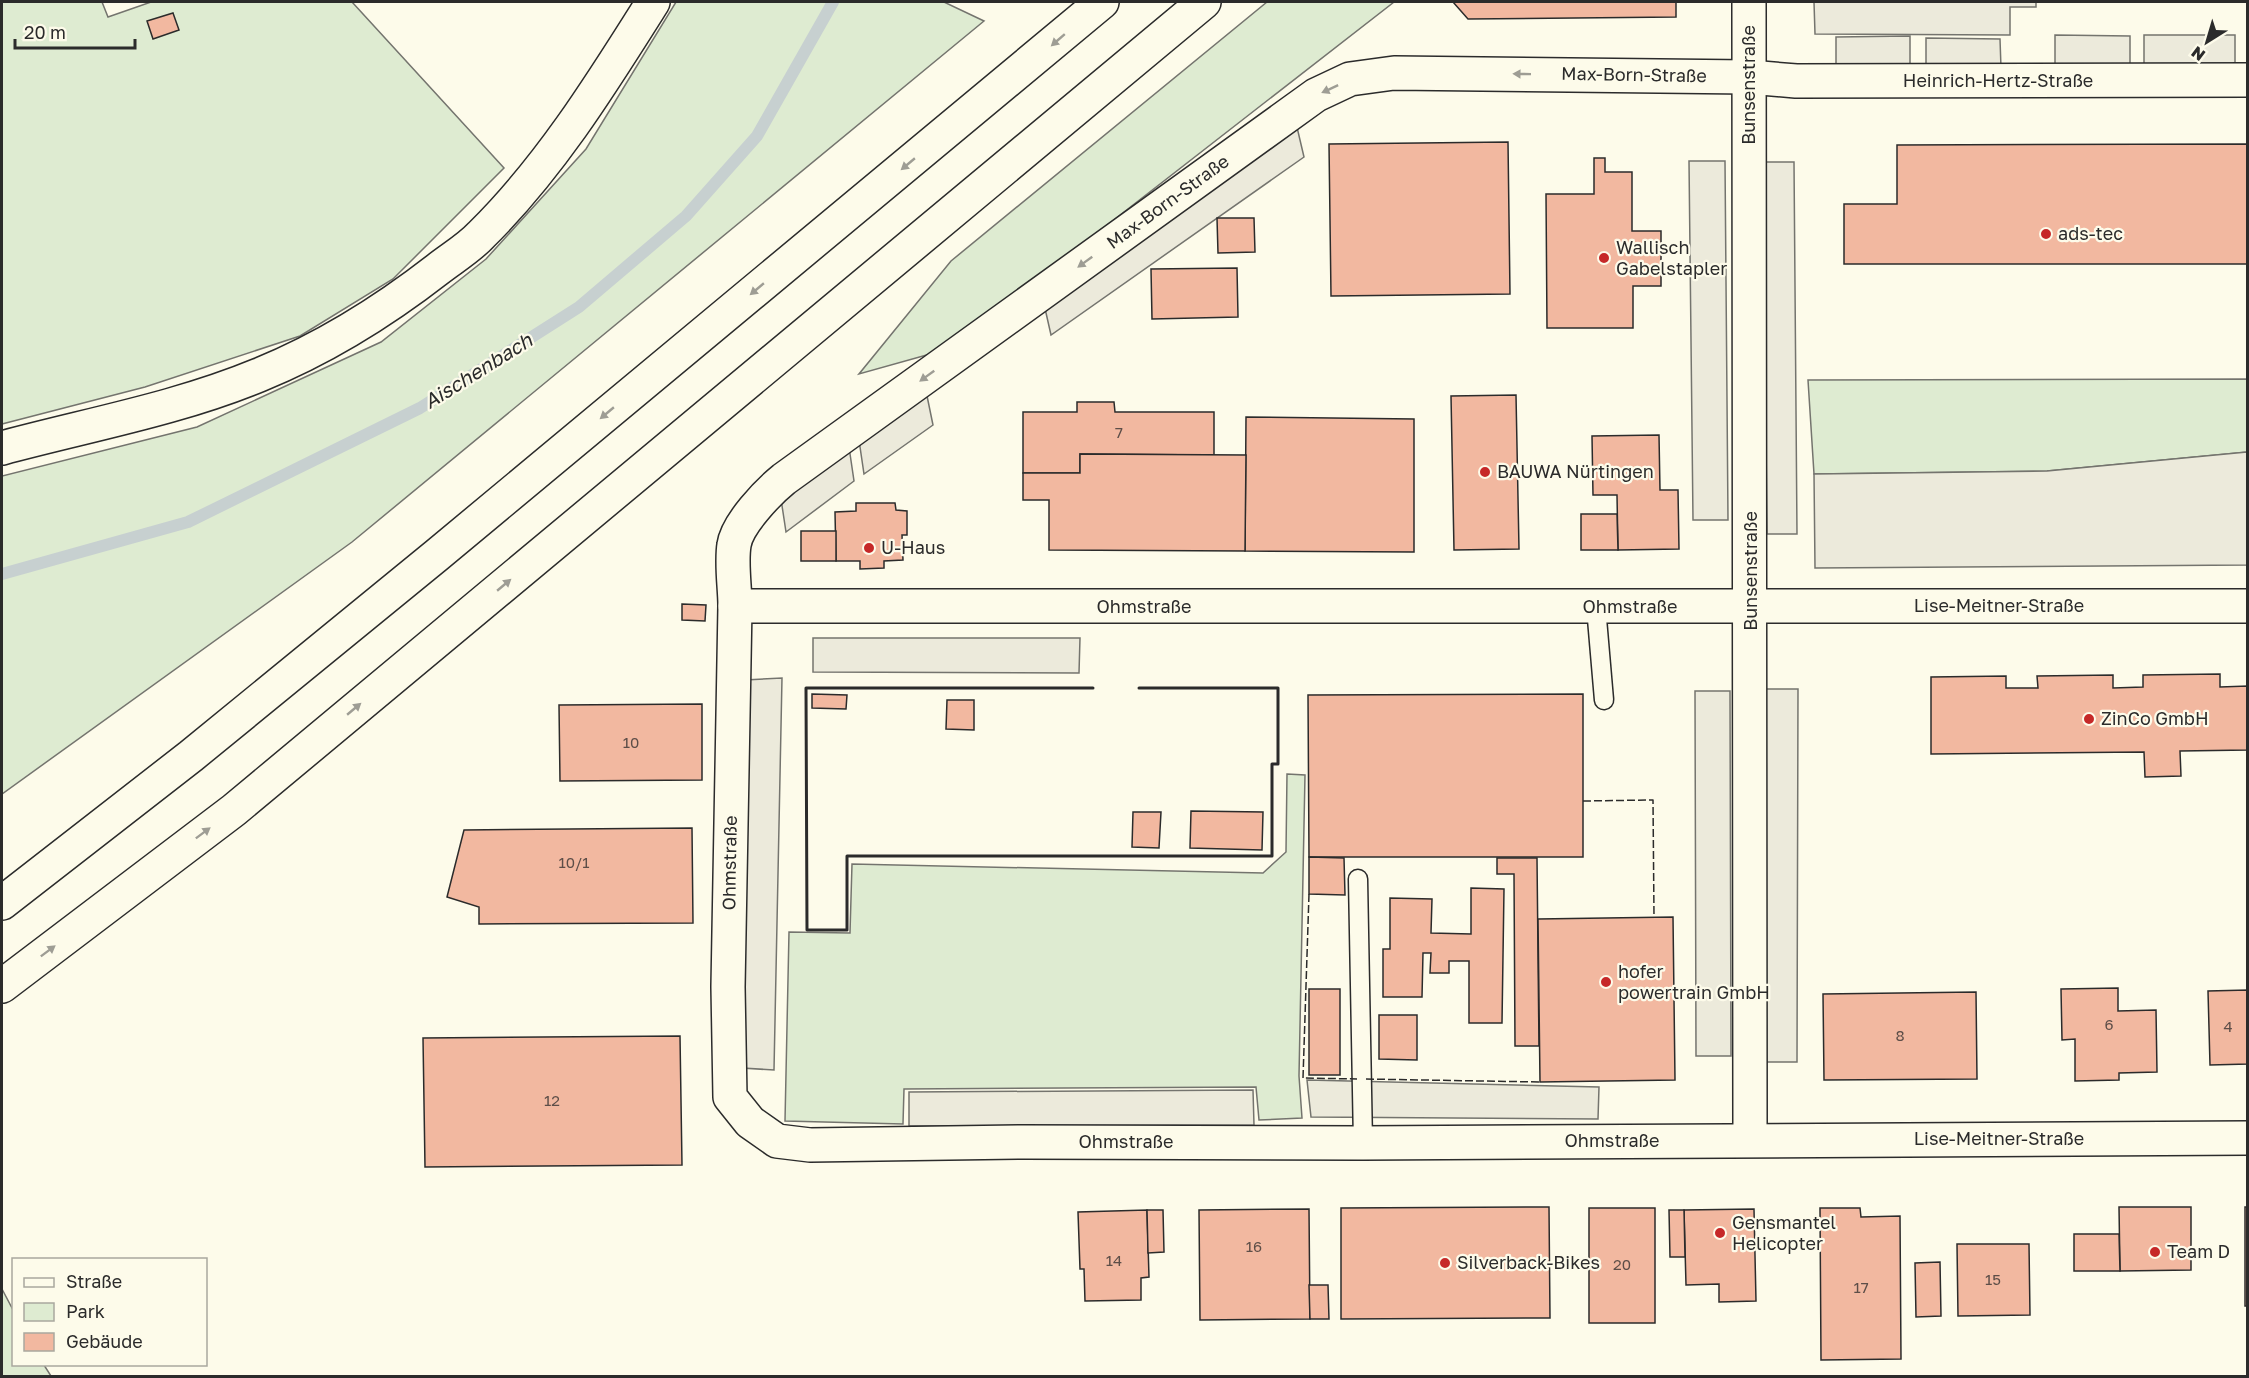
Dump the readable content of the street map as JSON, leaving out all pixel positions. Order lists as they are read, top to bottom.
{
  "streets": {
    "main road": [
      "Max-Born-Straße",
      "Heinrich-Hertz-Straße",
      "Bunsenstraße",
      "Lise-Meitner-Straße",
      "Ohmstraße"
    ]
  },
  "crossings": [
    ["Max-Born-Straße", "Heinrich-Hertz-Straße"],
    ["Max-Born-Straße", "Bunsenstraße"],
    ["Max-Born-Straße", "Ohmstraße"],
    ["Heinrich-Hertz-Straße", "Bunsenstraße"],
    ["Bunsenstraße", "Lise-Meitner-Straße"],
    ["Bunsenstraße", "Ohmstraße"],
    ["Lise-Meitner-Straße", "Ohmstraße"]
  ],
  "water": ["Aischenbach"],
  "places": [
    "ads-tec",
    "Wallisch Gabelstapler",
    "BAUWA Nürtingen",
    "U-Haus",
    "ZinCo GmbH",
    "hofer powertrain GmbH",
    "Gensmantel Helicopter",
    "Team D",
    "Silverback-Bikes"
  ],
  "house_numbers": [
    "7",
    "10",
    "10/1",
    "6",
    "4",
    "8",
    "12",
    "16",
    "14",
    "20",
    "15",
    "17"
  ],
  "legend": ["Straße", "Park", "Gebäude"],
  "scale_bar": "20 m",
  "north": "bottom left"
}
